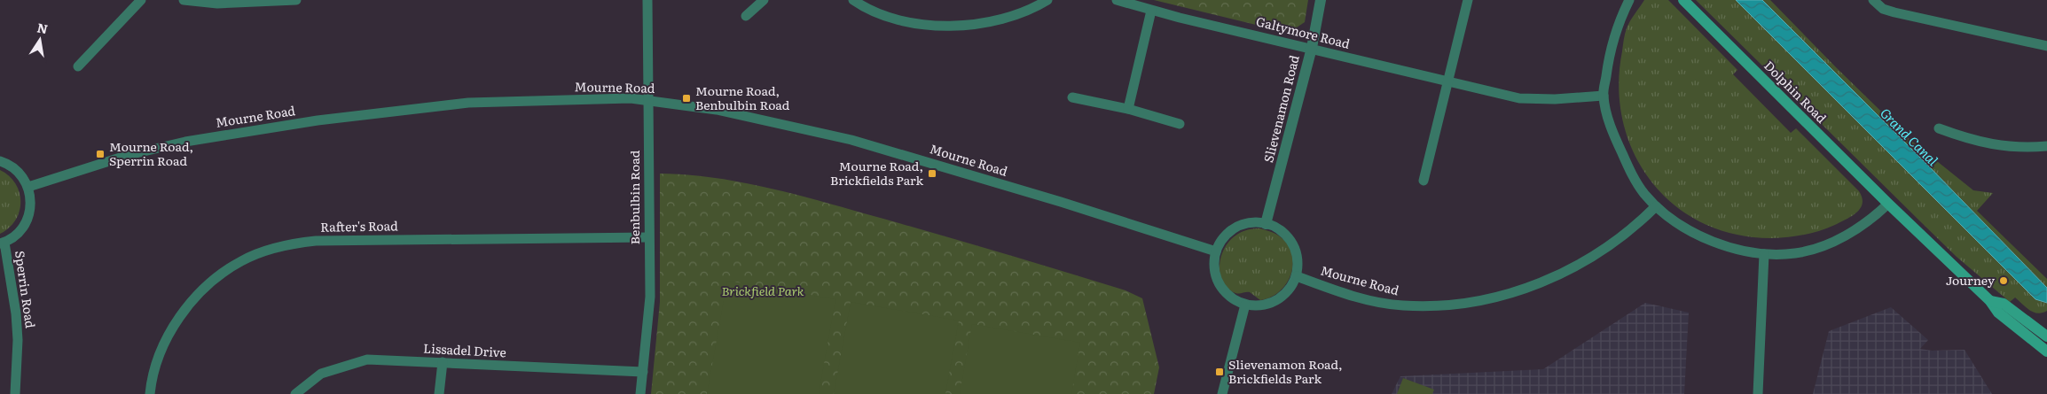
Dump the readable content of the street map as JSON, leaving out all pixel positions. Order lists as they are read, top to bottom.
{
  "streets": {
    "main road": ["Dolphin Road"],
    "street": [
      "Galtymore Road",
      "Mourne Road",
      "Slievenamon Road",
      "Benbulbin Road",
      "Rafter's Road",
      "Sperrin Road",
      "Lissadel Drive"
    ]
  },
  "crossings": [
    ["Galtymore Road", "Slievenamon Road"],
    ["Mourne Road", "Slievenamon Road"],
    ["Mourne Road", "Benbulbin Road"],
    ["Benbulbin Road", "Rafter's Road"],
    ["Benbulbin Road", "Lissadel Drive"]
  ],
  "water": ["Grand Canal"],
  "parks": ["Brickfield Park"],
  "places": {
    "transit": [
      "Mourne Road, Benbulbin Road",
      "Mourne Road, Sperrin Road",
      "Mourne Road, Brickfields Park",
      "Slievenamon Road, Brickfields Park"
    ],
    "other": ["Journey"]
  },
  "north": "top"
}
